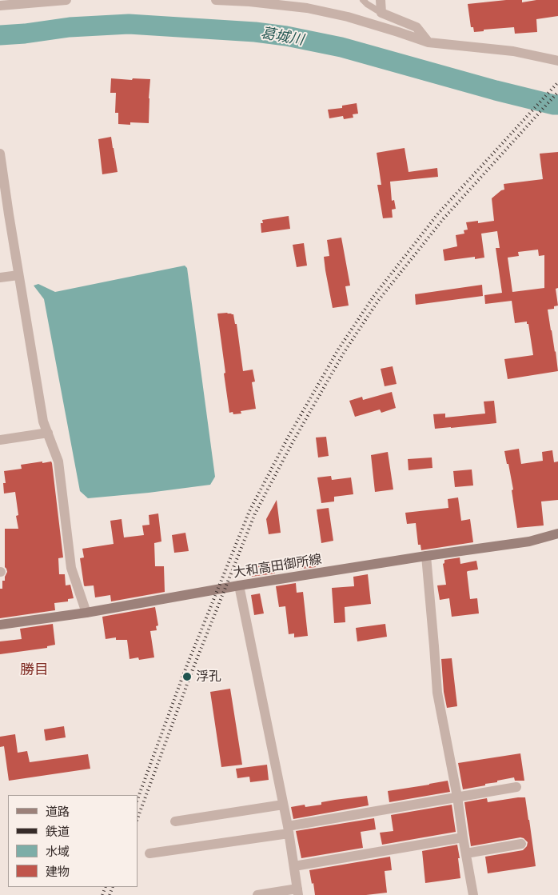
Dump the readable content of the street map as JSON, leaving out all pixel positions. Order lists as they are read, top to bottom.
{
  "streets": {
    "main road": ["大和高田御所線"]
  },
  "districts": ["勝目"],
  "water": ["葛城川"],
  "places": ["浮孔"],
  "legend": [
    "道路",
    "鉄道",
    "水域",
    "建物"
  ]
}
